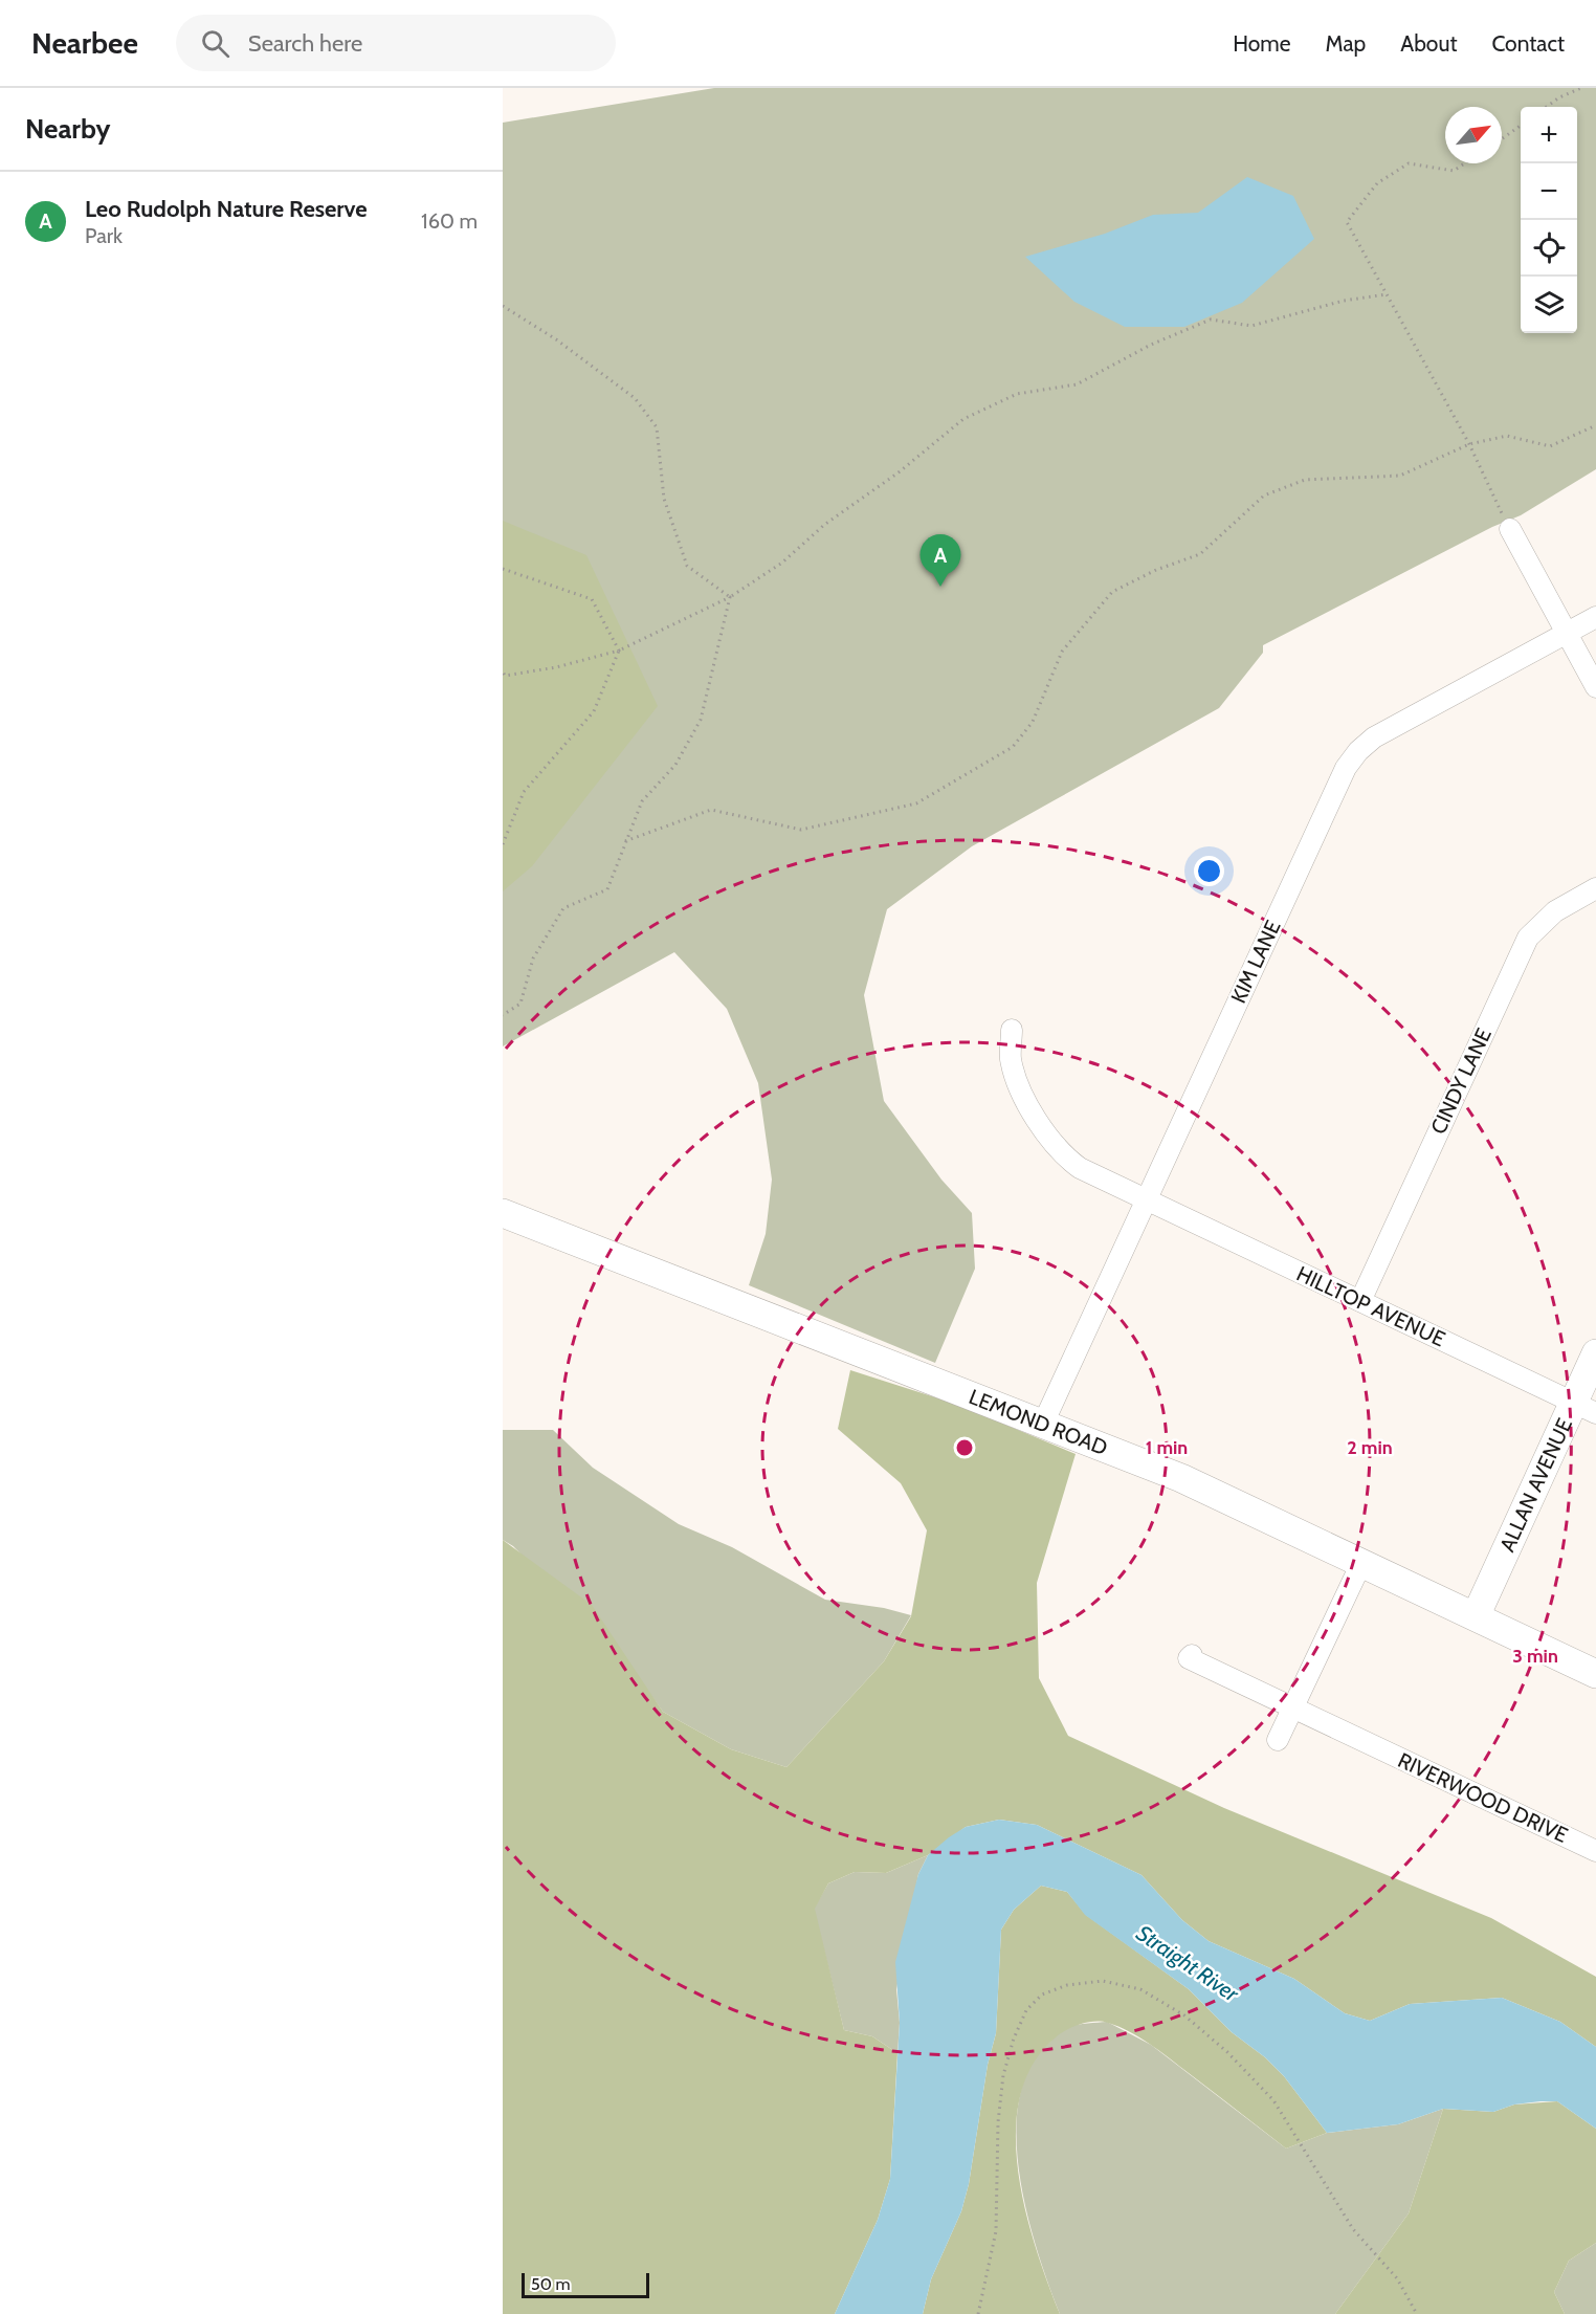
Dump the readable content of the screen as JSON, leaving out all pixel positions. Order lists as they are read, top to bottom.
{
  "streets": {
    "street": [
      "KIM LANE",
      "CINDY LANE",
      "HILLTOP AVENUE",
      "LEMOND ROAD",
      "ALLAN AVENUE",
      "RIVERWOOD DRIVE"
    ]
  },
  "crossings": [
    ["KIM LANE", "HILLTOP AVENUE"],
    ["KIM LANE", "LEMOND ROAD"],
    ["CINDY LANE", "HILLTOP AVENUE"],
    ["HILLTOP AVENUE", "ALLAN AVENUE"],
    ["LEMOND ROAD", "ALLAN AVENUE"]
  ],
  "water": ["Straight River"],
  "scale_bar": "50 m",
  "north": "top right",
  "page": {
    "header": "Nearbee",
    "search": "Search here",
    "nav": [
      "Home",
      "Map",
      "About",
      "Contact"
    ],
    "heading": "Nearby",
    "map_buttons": ["+", "−"],
    "list": [
      {
        "mark": "A",
        "name": "Leo Rudolph Nature Reserve",
        "note": "Park",
        "value": "160 m"
      }
    ],
    "pins": "A",
    "scale": "50 m"
  },
  "rings": ["1 min", "2 min", "3 min"]
}
